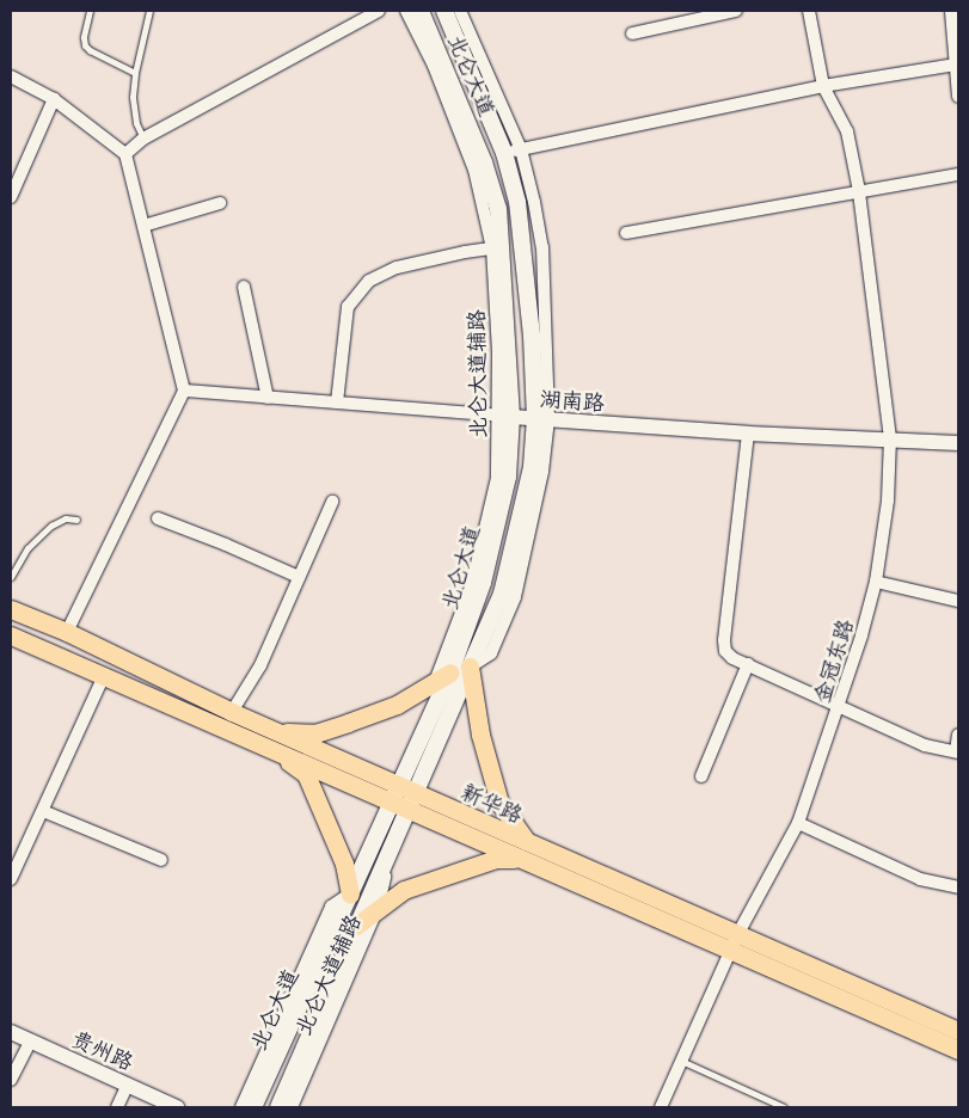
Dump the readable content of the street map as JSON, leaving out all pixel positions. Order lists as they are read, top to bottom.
{
  "streets": {
    "main road": ["北仑大道", "新华路"],
    "street": [
      "北仑大道辅路",
      "湖南路",
      "金冠东路",
      "贵州路"
    ]
  },
  "crossings": [
    ["北仑大道", "北仑大道辅路"],
    ["北仑大道", "湖南路"],
    ["北仑大道", "新华路"],
    ["湖南路", "金冠东路"],
    ["金冠东路", "新华路"]
  ]
}
